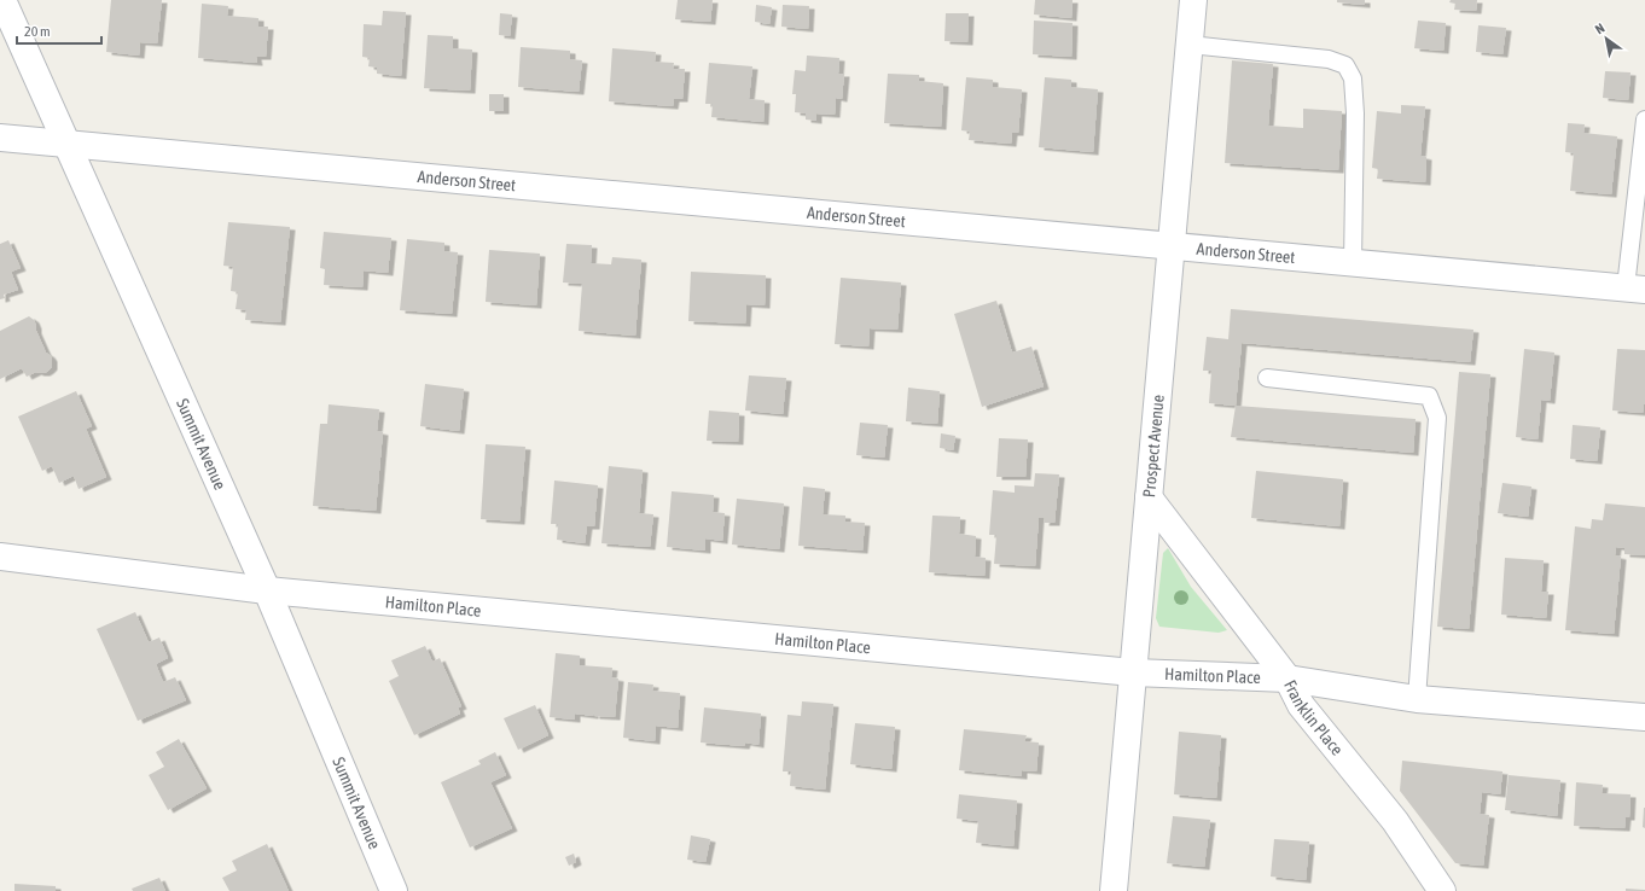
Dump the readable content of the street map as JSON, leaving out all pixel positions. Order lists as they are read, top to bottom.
{
  "streets": {
    "street": [
      "Anderson Street",
      "Summit Avenue",
      "Prospect Avenue",
      "Hamilton Place",
      "Franklin Place"
    ]
  },
  "crossings": [
    ["Anderson Street", "Summit Avenue"],
    ["Anderson Street", "Prospect Avenue"],
    ["Summit Avenue", "Hamilton Place"],
    ["Prospect Avenue", "Hamilton Place"],
    ["Prospect Avenue", "Franklin Place"],
    ["Hamilton Place", "Franklin Place"]
  ],
  "scale_bar": "20 m",
  "north": "top left"
}
